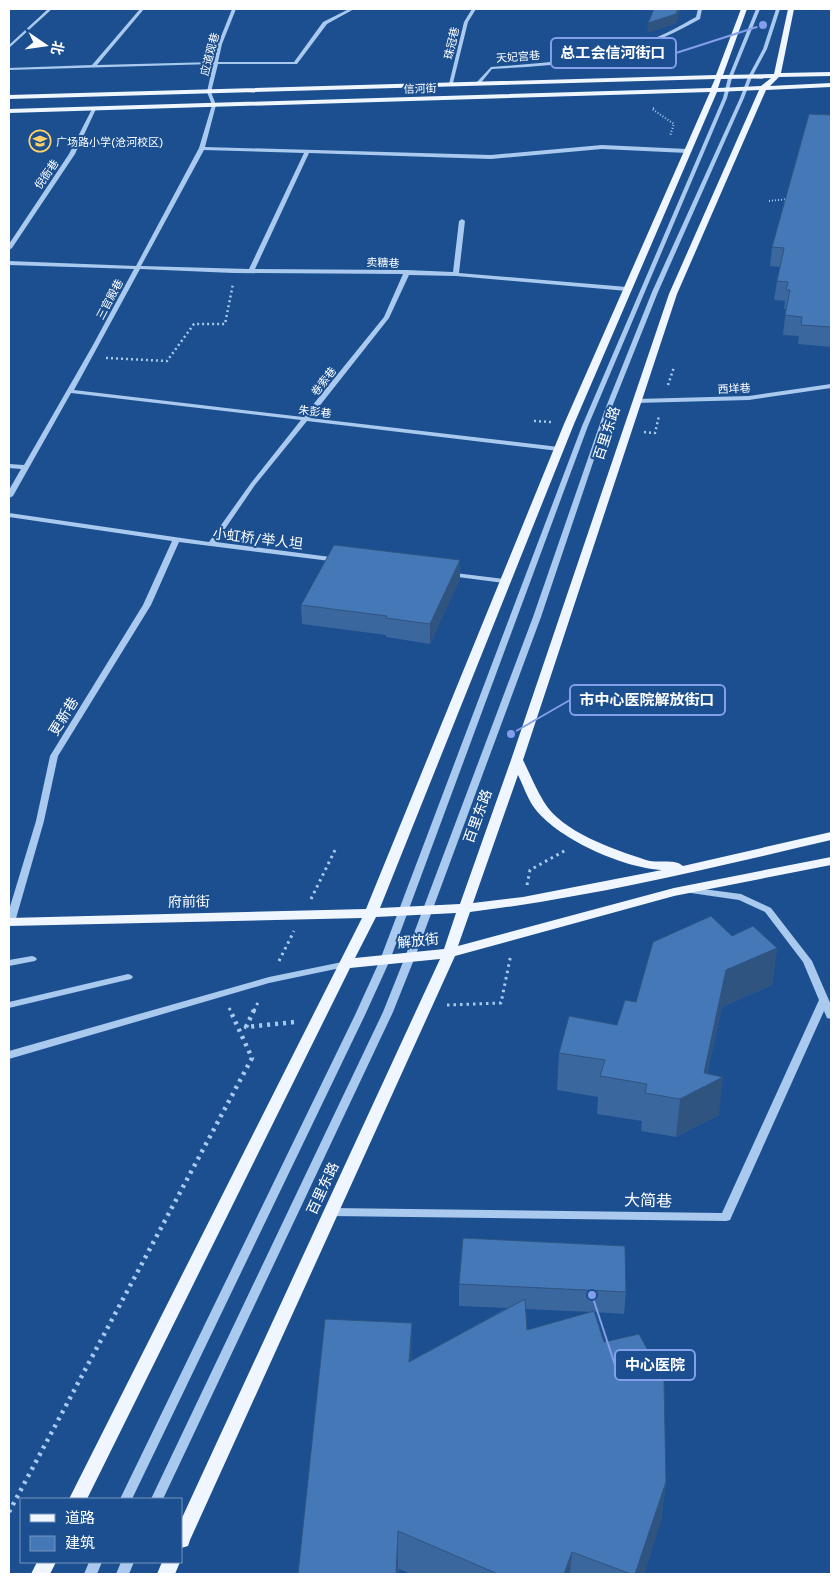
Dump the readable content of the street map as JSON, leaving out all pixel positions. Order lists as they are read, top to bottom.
{
  "streets": {
    "main road": [
      "信河街",
      "百里东路",
      "府前街",
      "解放街"
    ],
    "street": [
      "珠冠巷",
      "应道观巷",
      "天妃宫巷",
      "倪衙巷",
      "卖糖巷",
      "三官殿巷",
      "卷索巷",
      "西垟巷",
      "朱彭巷",
      "更新巷",
      "大简巷"
    ],
    "lane": ["小虹桥/举人坦"]
  },
  "crossings": [
    ["珠冠巷", "信河街"],
    ["应道观巷", "信河街"],
    ["应道观巷", "三官殿巷"],
    ["天妃宫巷", "信河街"],
    ["信河街", "倪衙巷"],
    ["信河街", "三官殿巷"],
    ["信河街", "百里东路"],
    ["卖糖巷", "三官殿巷"],
    ["卖糖巷", "卷索巷"],
    ["三官殿巷", "朱彭巷"],
    ["卷索巷", "朱彭巷"],
    ["卷索巷", "小虹桥/举人坦"],
    ["西垟巷", "百里东路"],
    ["百里东路", "解放街"],
    ["百里东路", "大简巷"],
    ["小虹桥/举人坦", "更新巷"],
    ["更新巷", "府前街"],
    ["府前街", "解放街"]
  ],
  "places": {
    "other": ["总工会信河街口", "市中心医院解放街口", "中心医院"],
    "school or university": ["广场路小学(沧河校区)"]
  },
  "legend": ["道路", "建筑"],
  "north": "right"
}
